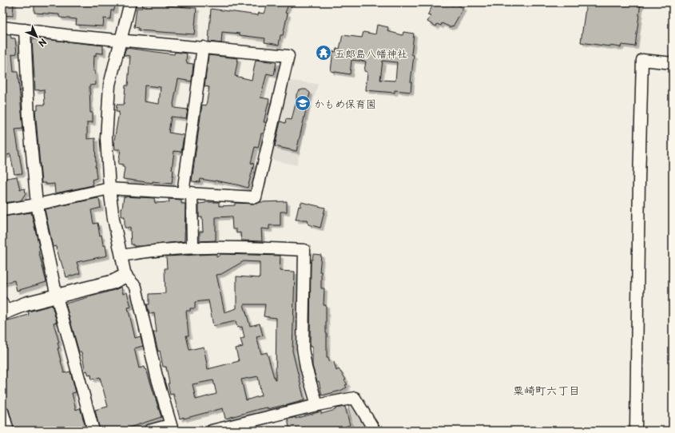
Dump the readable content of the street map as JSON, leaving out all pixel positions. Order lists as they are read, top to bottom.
{
  "districts": ["粟崎町六丁目"],
  "places": {
    "temple": ["五郎島八幡神社"],
    "school or university": ["かもめ保育園"]
  },
  "north": "bottom right"
}
